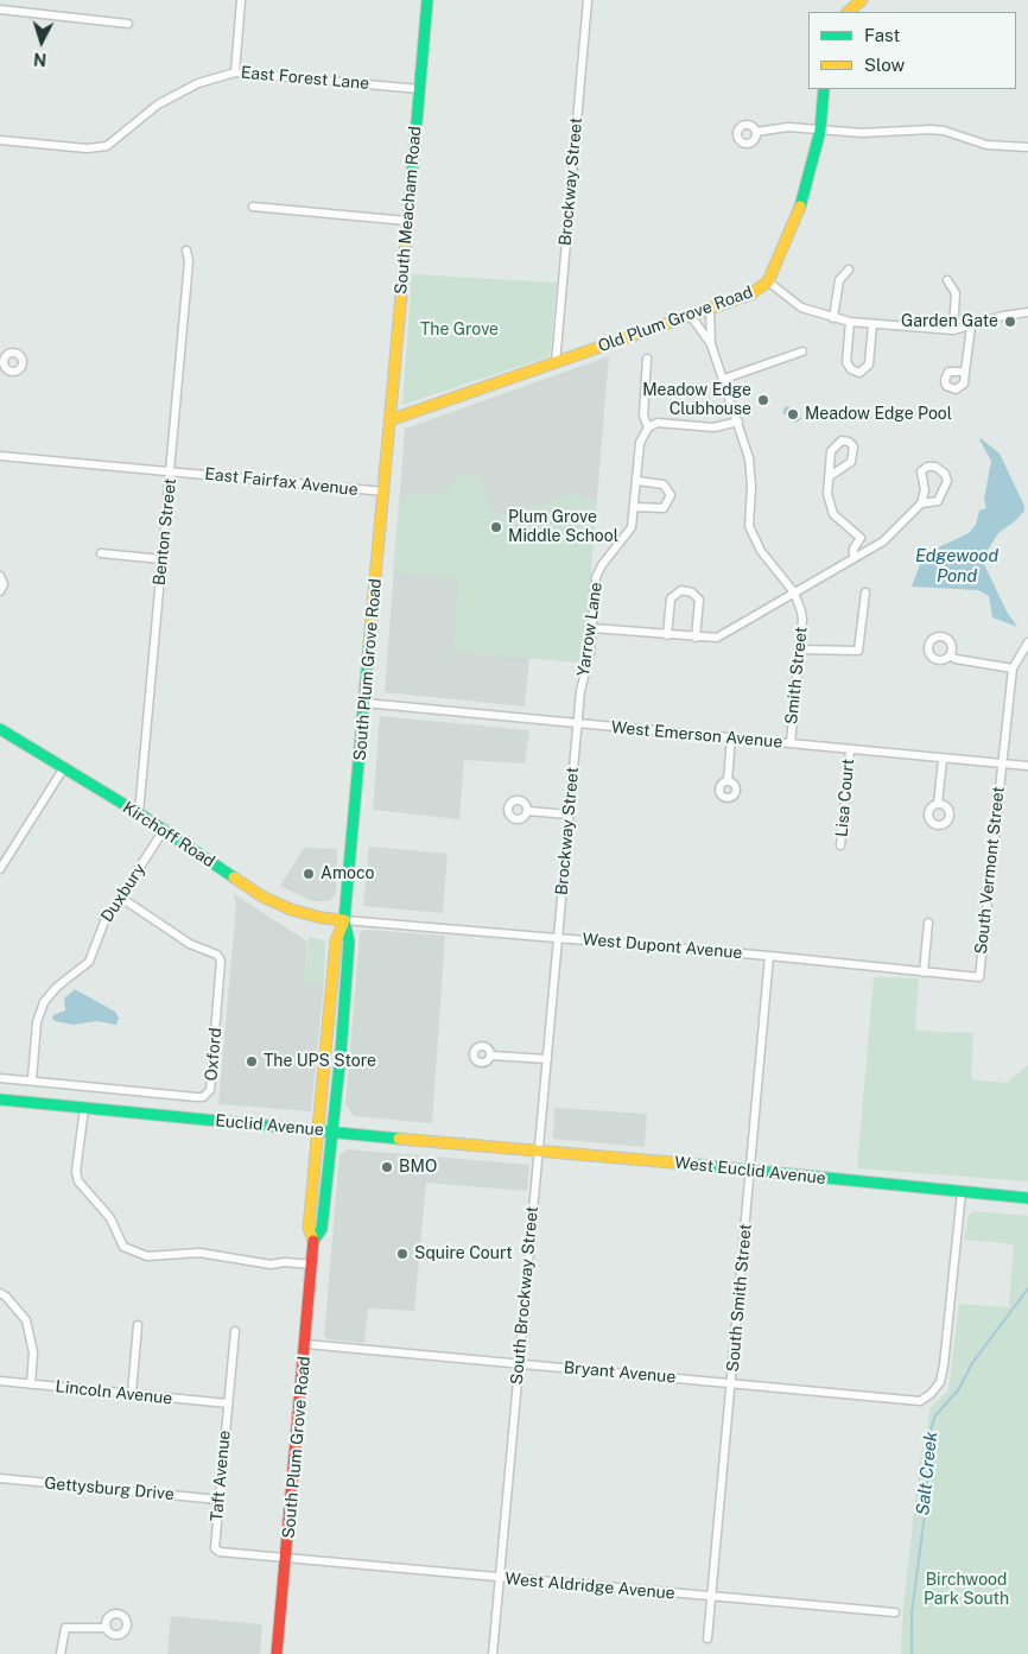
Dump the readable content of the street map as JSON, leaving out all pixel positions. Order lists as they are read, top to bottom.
{
  "streets": {
    "main road": [
      "South Meacham Road",
      "Old Plum Grove Road",
      "South Plum Grove Road",
      "Kirchoff Road",
      "Euclid Avenue",
      "West Euclid Avenue"
    ],
    "street": [
      "East Forest Lane",
      "Brockway Street",
      "East Fairfax Avenue",
      "Benton Street",
      "Yarrow Lane",
      "Smith Street",
      "West Emerson Avenue",
      "Lisa Court",
      "South Vermont Street",
      "Duxbury",
      "West Dupont Avenue",
      "Oxford",
      "South Brockway Street",
      "South Smith Street",
      "Bryant Avenue",
      "Lincoln Avenue",
      "Taft Avenue",
      "Gettysburg Drive",
      "West Aldridge Avenue"
    ]
  },
  "crossings": [
    ["East Forest Lane", "South Meacham Road"],
    ["Brockway Street", "Old Plum Grove Road"],
    ["Brockway Street", "Yarrow Lane"],
    ["Brockway Street", "West Emerson Avenue"],
    ["Brockway Street", "West Dupont Avenue"],
    ["Brockway Street", "South Brockway Street"],
    ["South Meacham Road", "Old Plum Grove Road"],
    ["South Meacham Road", "South Plum Grove Road"],
    ["Old Plum Grove Road", "South Plum Grove Road"],
    ["Old Plum Grove Road", "Smith Street"],
    ["East Fairfax Avenue", "Benton Street"],
    ["East Fairfax Avenue", "South Plum Grove Road"],
    ["Benton Street", "Kirchoff Road"],
    ["Yarrow Lane", "West Emerson Avenue"],
    ["South Plum Grove Road", "West Emerson Avenue"],
    ["South Plum Grove Road", "Kirchoff Road"],
    ["South Plum Grove Road", "West Dupont Avenue"],
    ["South Plum Grove Road", "Euclid Avenue"],
    ["South Plum Grove Road", "Bryant Avenue"],
    ["South Plum Grove Road", "Taft Avenue"],
    ["South Plum Grove Road", "West Aldridge Avenue"],
    ["Smith Street", "West Emerson Avenue"],
    ["West Emerson Avenue", "Lisa Court"],
    ["West Emerson Avenue", "South Vermont Street"],
    ["Kirchoff Road", "Duxbury"],
    ["Kirchoff Road", "West Dupont Avenue"],
    ["South Vermont Street", "West Dupont Avenue"],
    ["Duxbury", "Oxford"],
    ["West Dupont Avenue", "South Brockway Street"],
    ["West Dupont Avenue", "South Smith Street"],
    ["Euclid Avenue", "West Euclid Avenue"],
    ["Euclid Avenue", "South Brockway Street"],
    ["West Euclid Avenue", "South Brockway Street"],
    ["West Euclid Avenue", "South Smith Street"],
    ["West Euclid Avenue", "Bryant Avenue"],
    ["South Brockway Street", "Bryant Avenue"],
    ["South Brockway Street", "West Aldridge Avenue"],
    ["South Smith Street", "Bryant Avenue"],
    ["South Smith Street", "West Aldridge Avenue"],
    ["Lincoln Avenue", "Taft Avenue"],
    ["Taft Avenue", "Gettysburg Drive"],
    ["Taft Avenue", "West Aldridge Avenue"]
  ],
  "water": ["Edgewood Pond", "Salt Creek"],
  "parks": ["The Grove", "Birchwood Park South"],
  "places": [
    "Garden Gate",
    "Meadow Edge Clubhouse",
    "Meadow Edge Pool",
    "Plum Grove Middle School",
    "Amoco",
    "The UPS Store",
    "BMO",
    "Squire Court"
  ],
  "legend": ["Fast", "Slow"],
  "north": "bottom"
}
